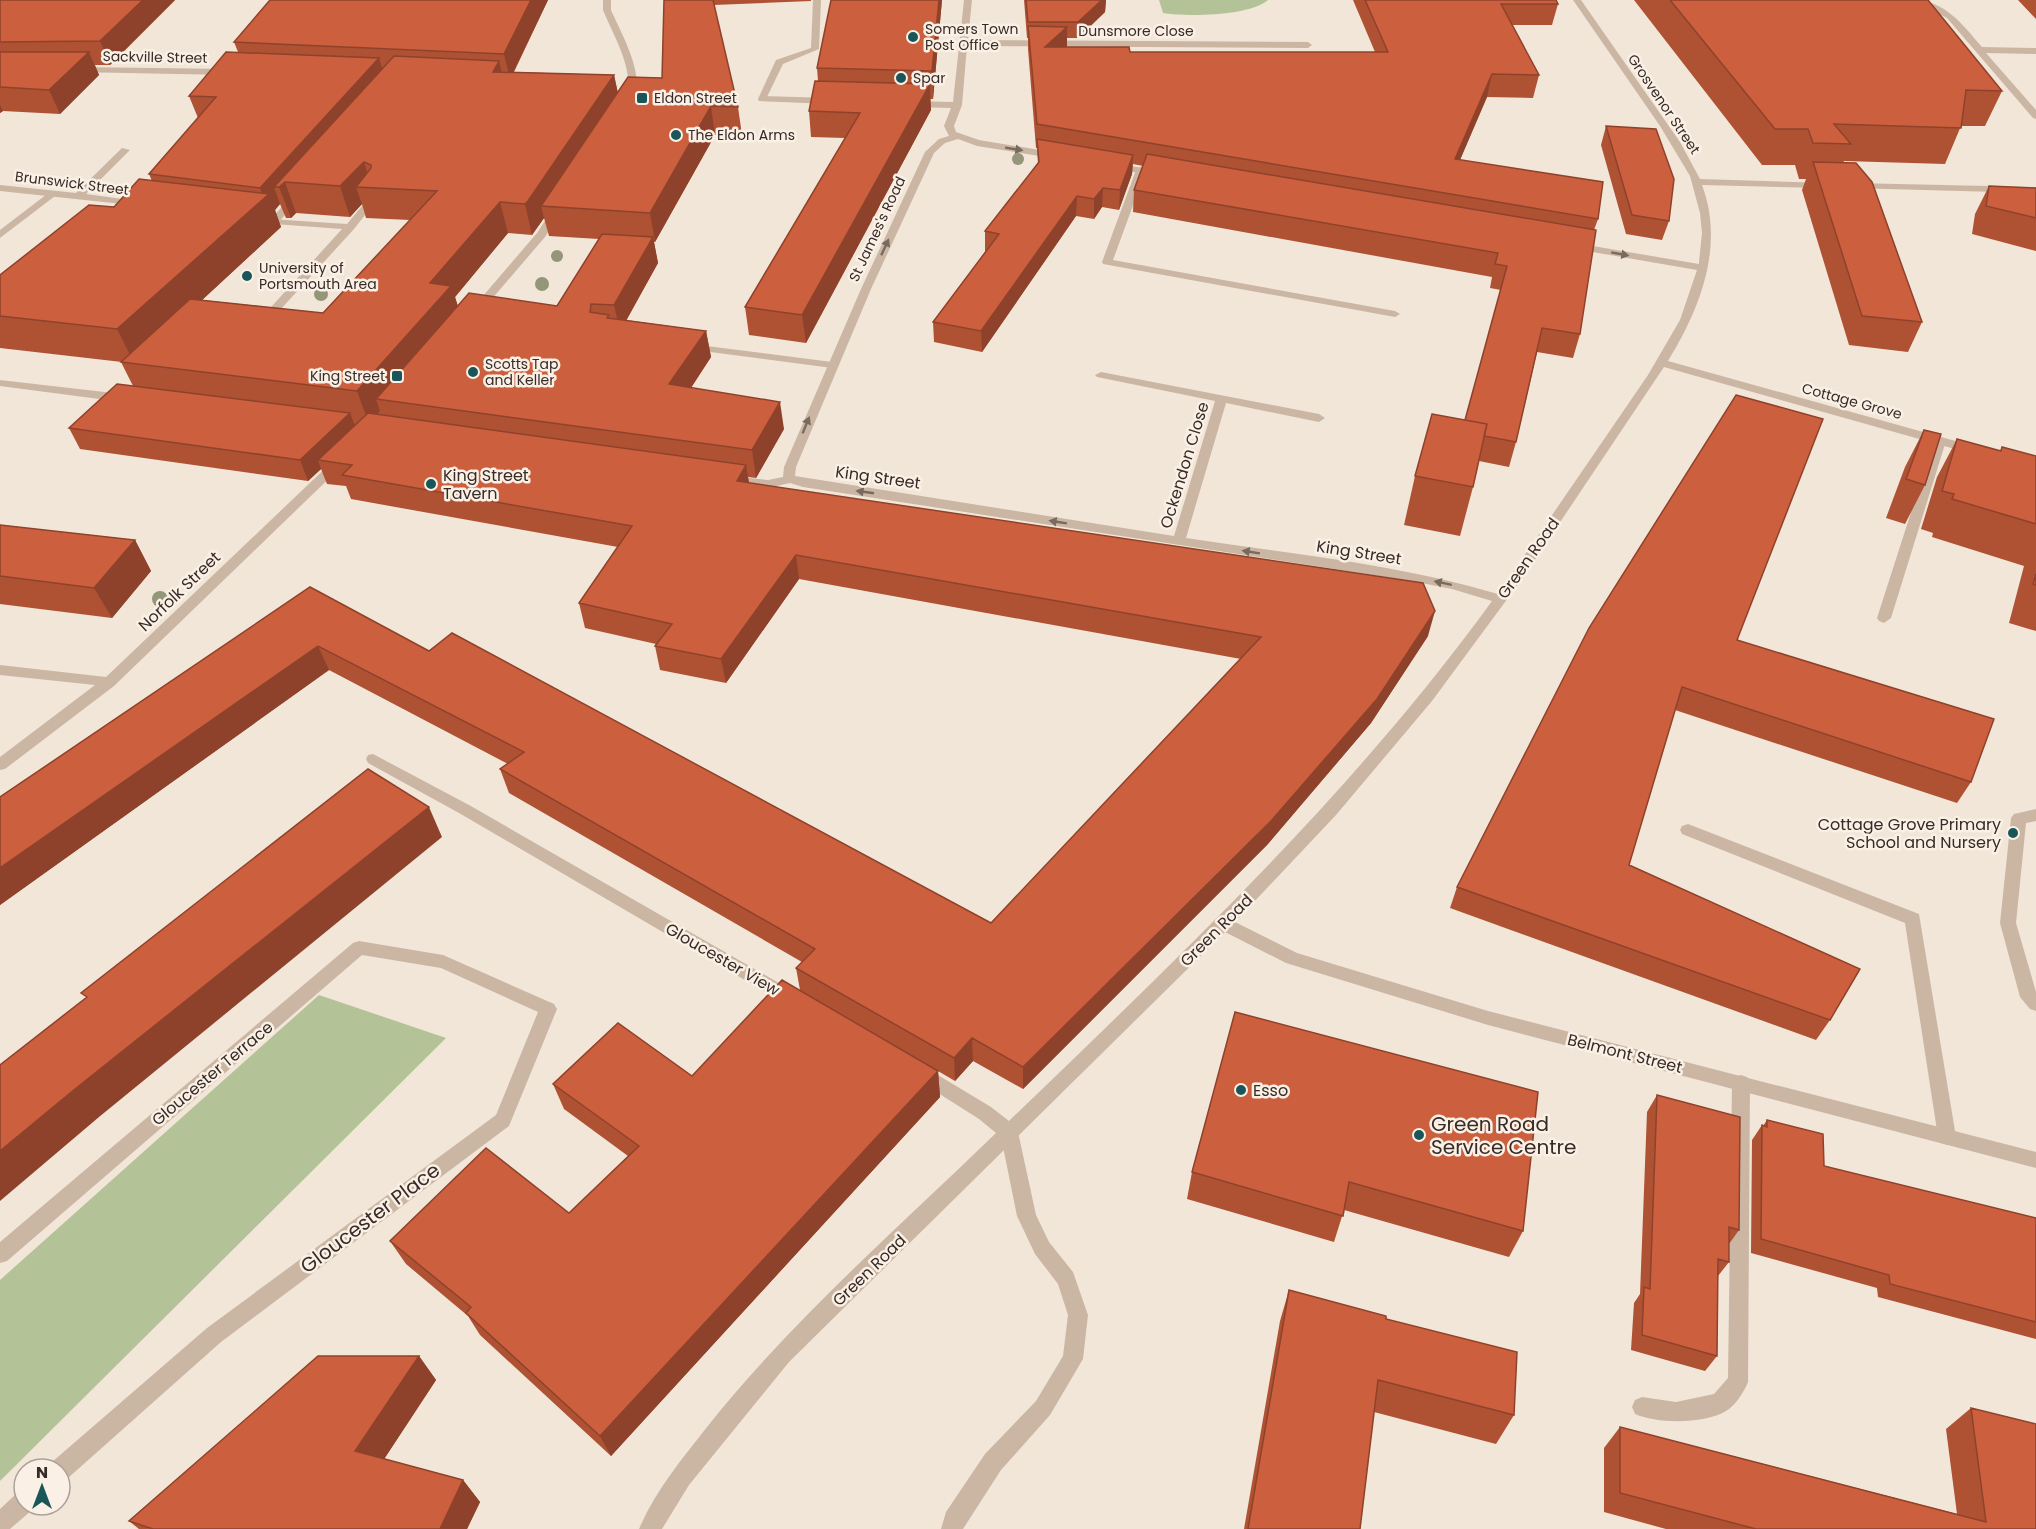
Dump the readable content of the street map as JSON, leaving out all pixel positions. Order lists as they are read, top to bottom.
{
  "streets": {
    "street": [
      "Dunsmore Close",
      "Sackville Street",
      "Grosvenor Street",
      "Brunswick Street",
      "St James's Road",
      "Cottage Grove",
      "Ockendon Close",
      "King Street",
      "Green Road",
      "Norfolk Street",
      "Gloucester View",
      "Belmont Street",
      "Gloucester Terrace",
      "Gloucester Place"
    ]
  },
  "crossings": [
    ["Grosvenor Street", "Green Road"],
    ["St James's Road", "King Street"],
    ["Cottage Grove", "Green Road"],
    ["Ockendon Close", "King Street"],
    ["King Street", "Green Road"],
    ["Green Road", "Belmont Street"],
    ["Gloucester Terrace", "Gloucester Place"]
  ],
  "one_way": ["St James's Road", "King Street"],
  "places": {
    "other": [
      "Somers Town Post Office",
      "Spar",
      "The Eldon Arms",
      "University of Portsmouth Area",
      "Scotts Tap and Keller",
      "King Street Tavern",
      "Cottage Grove Primary School and Nursery",
      "Esso",
      "Green Road Service Centre"
    ],
    "transit": ["Eldon Street", "King Street"]
  },
  "north": "top"
}
